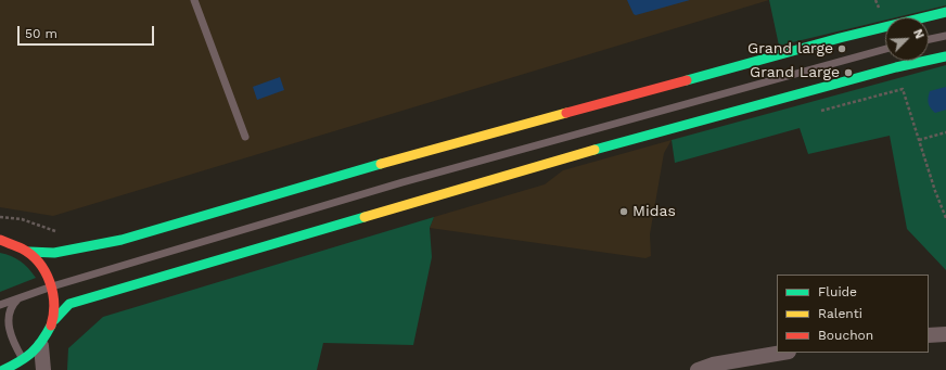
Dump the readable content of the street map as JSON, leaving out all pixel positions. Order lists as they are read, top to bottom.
{
  "places": ["Grand large", "Grand Large", "Midas"],
  "legend": ["Fluide", "Ralenti", "Bouchon"],
  "scale_bar": "50 m",
  "north": "top right"
}
